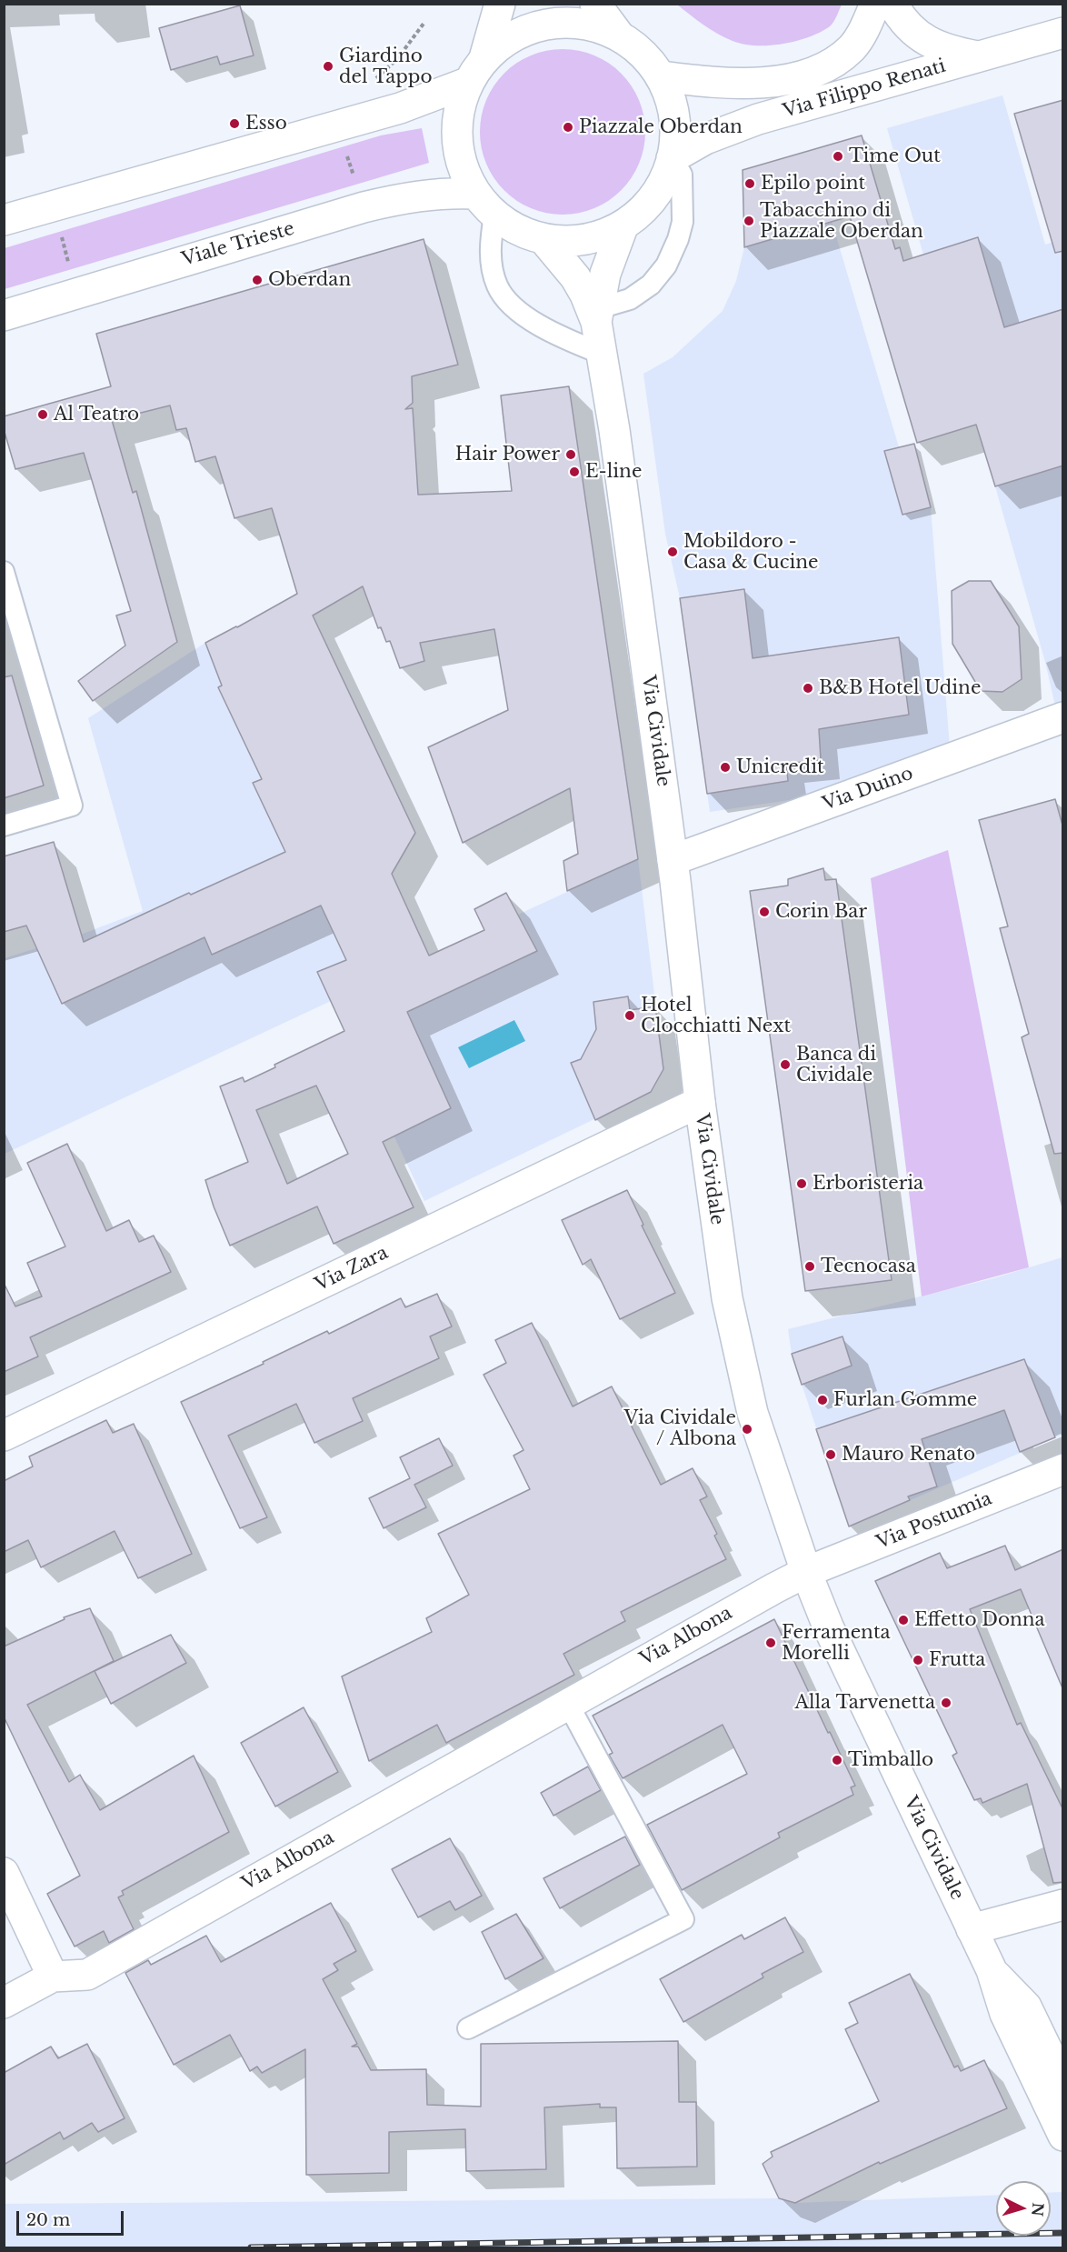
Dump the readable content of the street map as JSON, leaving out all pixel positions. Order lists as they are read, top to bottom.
{
  "streets": {
    "main road": [
      "Via Filippo Renati",
      "Viale Trieste",
      "Via Cividale",
      "Via Duino",
      "Via Zara",
      "Via Postumia",
      "Via Albona"
    ]
  },
  "crossings": [
    ["Via Cividale", "Via Duino"],
    ["Via Cividale", "Via Zara"],
    ["Via Cividale", "Via Postumia"],
    ["Via Cividale", "Via Albona"],
    ["Via Postumia", "Via Albona"]
  ],
  "places": [
    "Giardino del Tappo",
    "Esso",
    "Piazzale Oberdan",
    "Time Out",
    "Epilo point",
    "Tabacchino di Piazzale Oberdan",
    "Oberdan",
    "Al Teatro",
    "Hair Power",
    "E-line",
    "Mobildoro - Casa & Cucine",
    "B&B Hotel Udine",
    "Unicredit",
    "Corin Bar",
    "Hotel Clocchiatti Next",
    "Banca di Cividale",
    "Erboristeria",
    "Tecnocasa",
    "Furlan Gomme",
    "Via Cividale / Albona",
    "Mauro Renato",
    "Effetto Donna",
    "Ferramenta Morelli",
    "Frutta",
    "Alla Tarvenetta",
    "Timballo"
  ],
  "scale_bar": "20 m",
  "north": "right"
}
